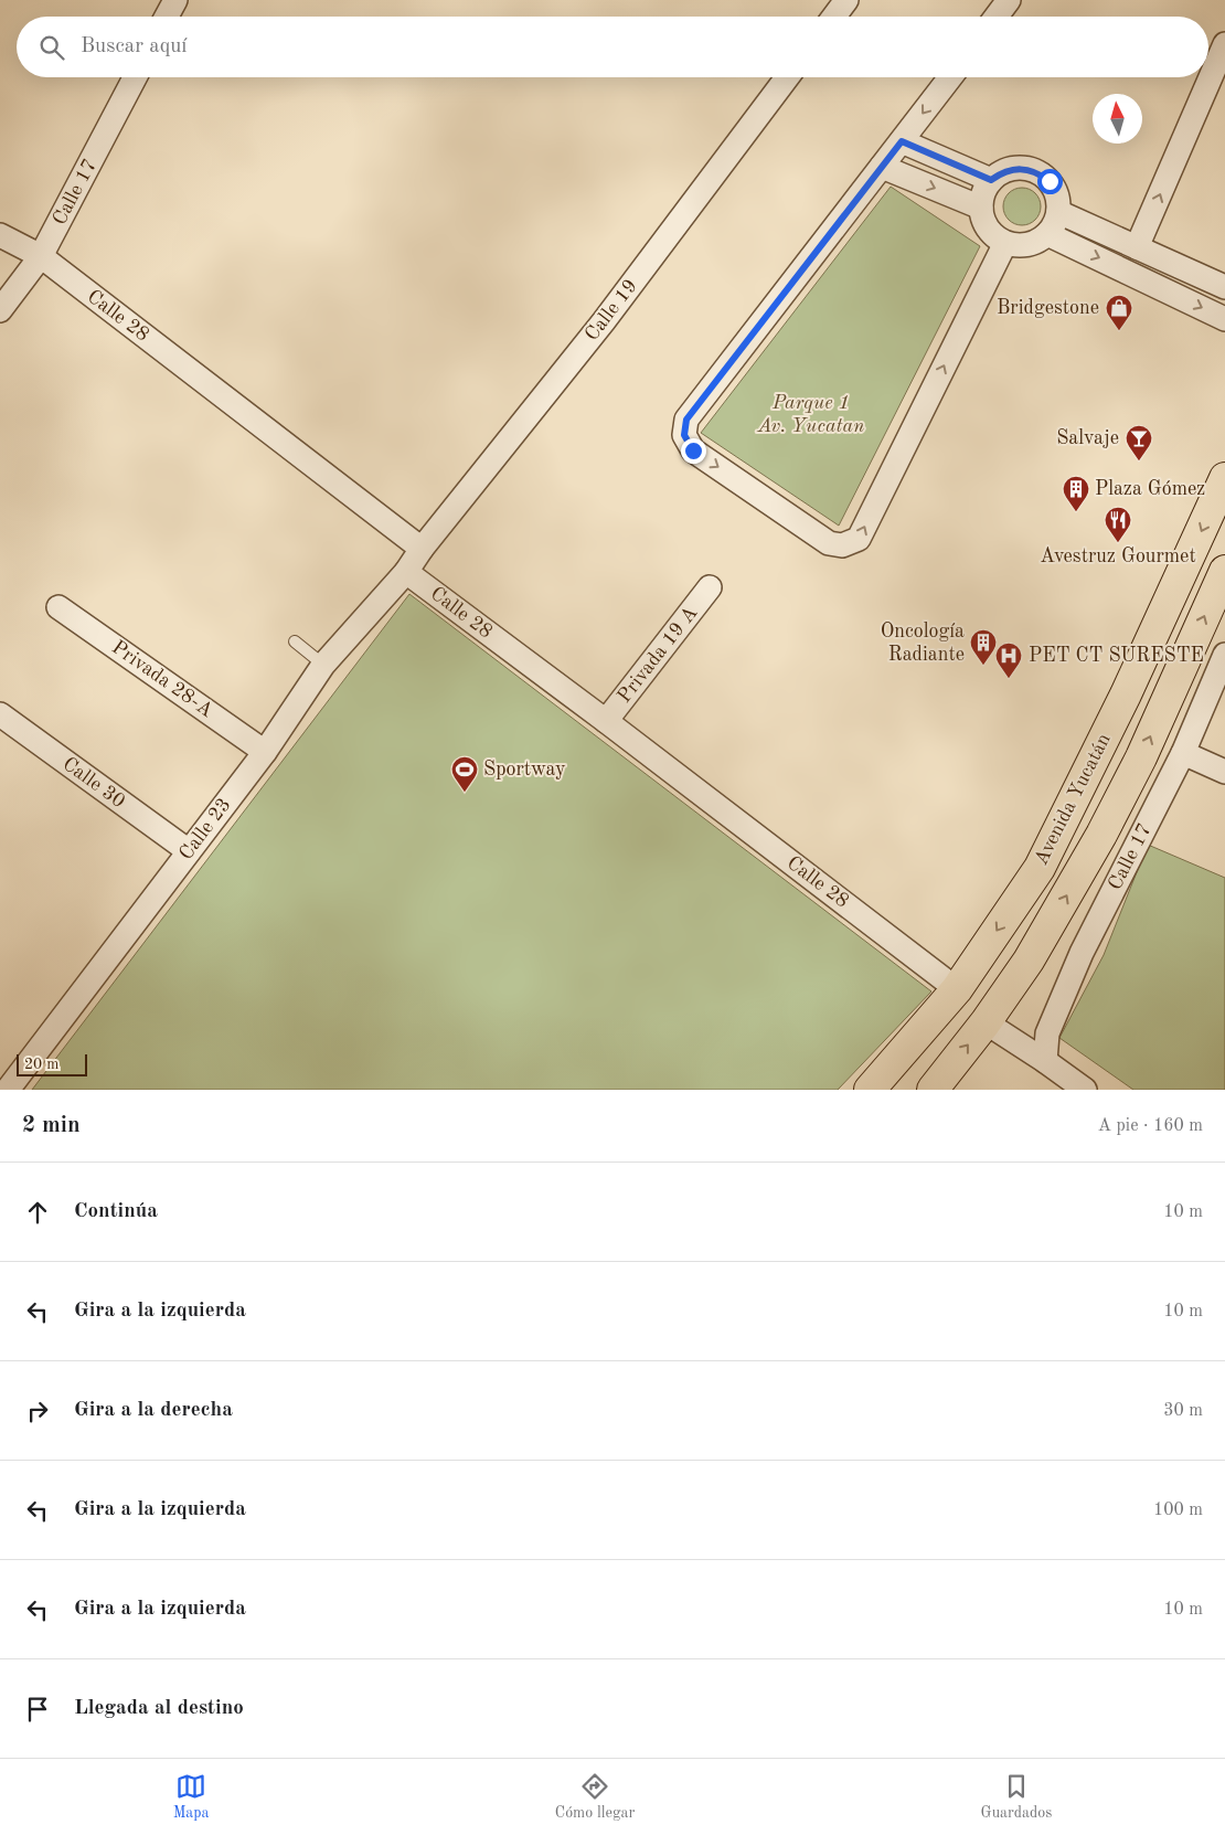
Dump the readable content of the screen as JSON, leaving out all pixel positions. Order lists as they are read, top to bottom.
{
  "streets": {
    "main road": ["Avenida Yucatán"],
    "street": [
      "Calle 17",
      "Calle 19",
      "Calle 28",
      "Privada 19 A",
      "Privada 28-A",
      "Calle 30",
      "Calle 23"
    ]
  },
  "crossings": [
    ["Calle 17", "Calle 28"],
    ["Calle 19", "Calle 28"],
    ["Calle 28", "Privada 19 A"],
    ["Calle 28", "Avenida Yucatán"],
    ["Calle 28", "Calle 23"],
    ["Privada 28-A", "Calle 23"],
    ["Calle 30", "Calle 23"]
  ],
  "parks": ["Parque 1 Av. Yucatan"],
  "places": {
    "shop": ["Bridgestone"],
    "bar": ["Salvaje"],
    "building": ["Plaza Gómez", "Oncología Radiante"],
    "restaurant": ["Avestruz Gourmet"],
    "hospital": ["PET CT SURESTE"],
    "sports": ["Sportway"]
  },
  "scale_bar": "20 m",
  "north": "top",
  "page": {
    "search": "Buscar aquí",
    "scale": "20 m",
    "heading": ["2 min", "A pie · 160 m"],
    "list": [
      ["Continúa", "10 m"],
      ["Gira a la izquierda", "10 m"],
      ["Gira a la derecha", "30 m"],
      ["Gira a la izquierda", "100 m"],
      ["Gira a la izquierda", "10 m"],
      "Llegada al destino"
    ],
    "nav": ["Mapa", "Cómo llegar", "Guardados"]
  }
}
